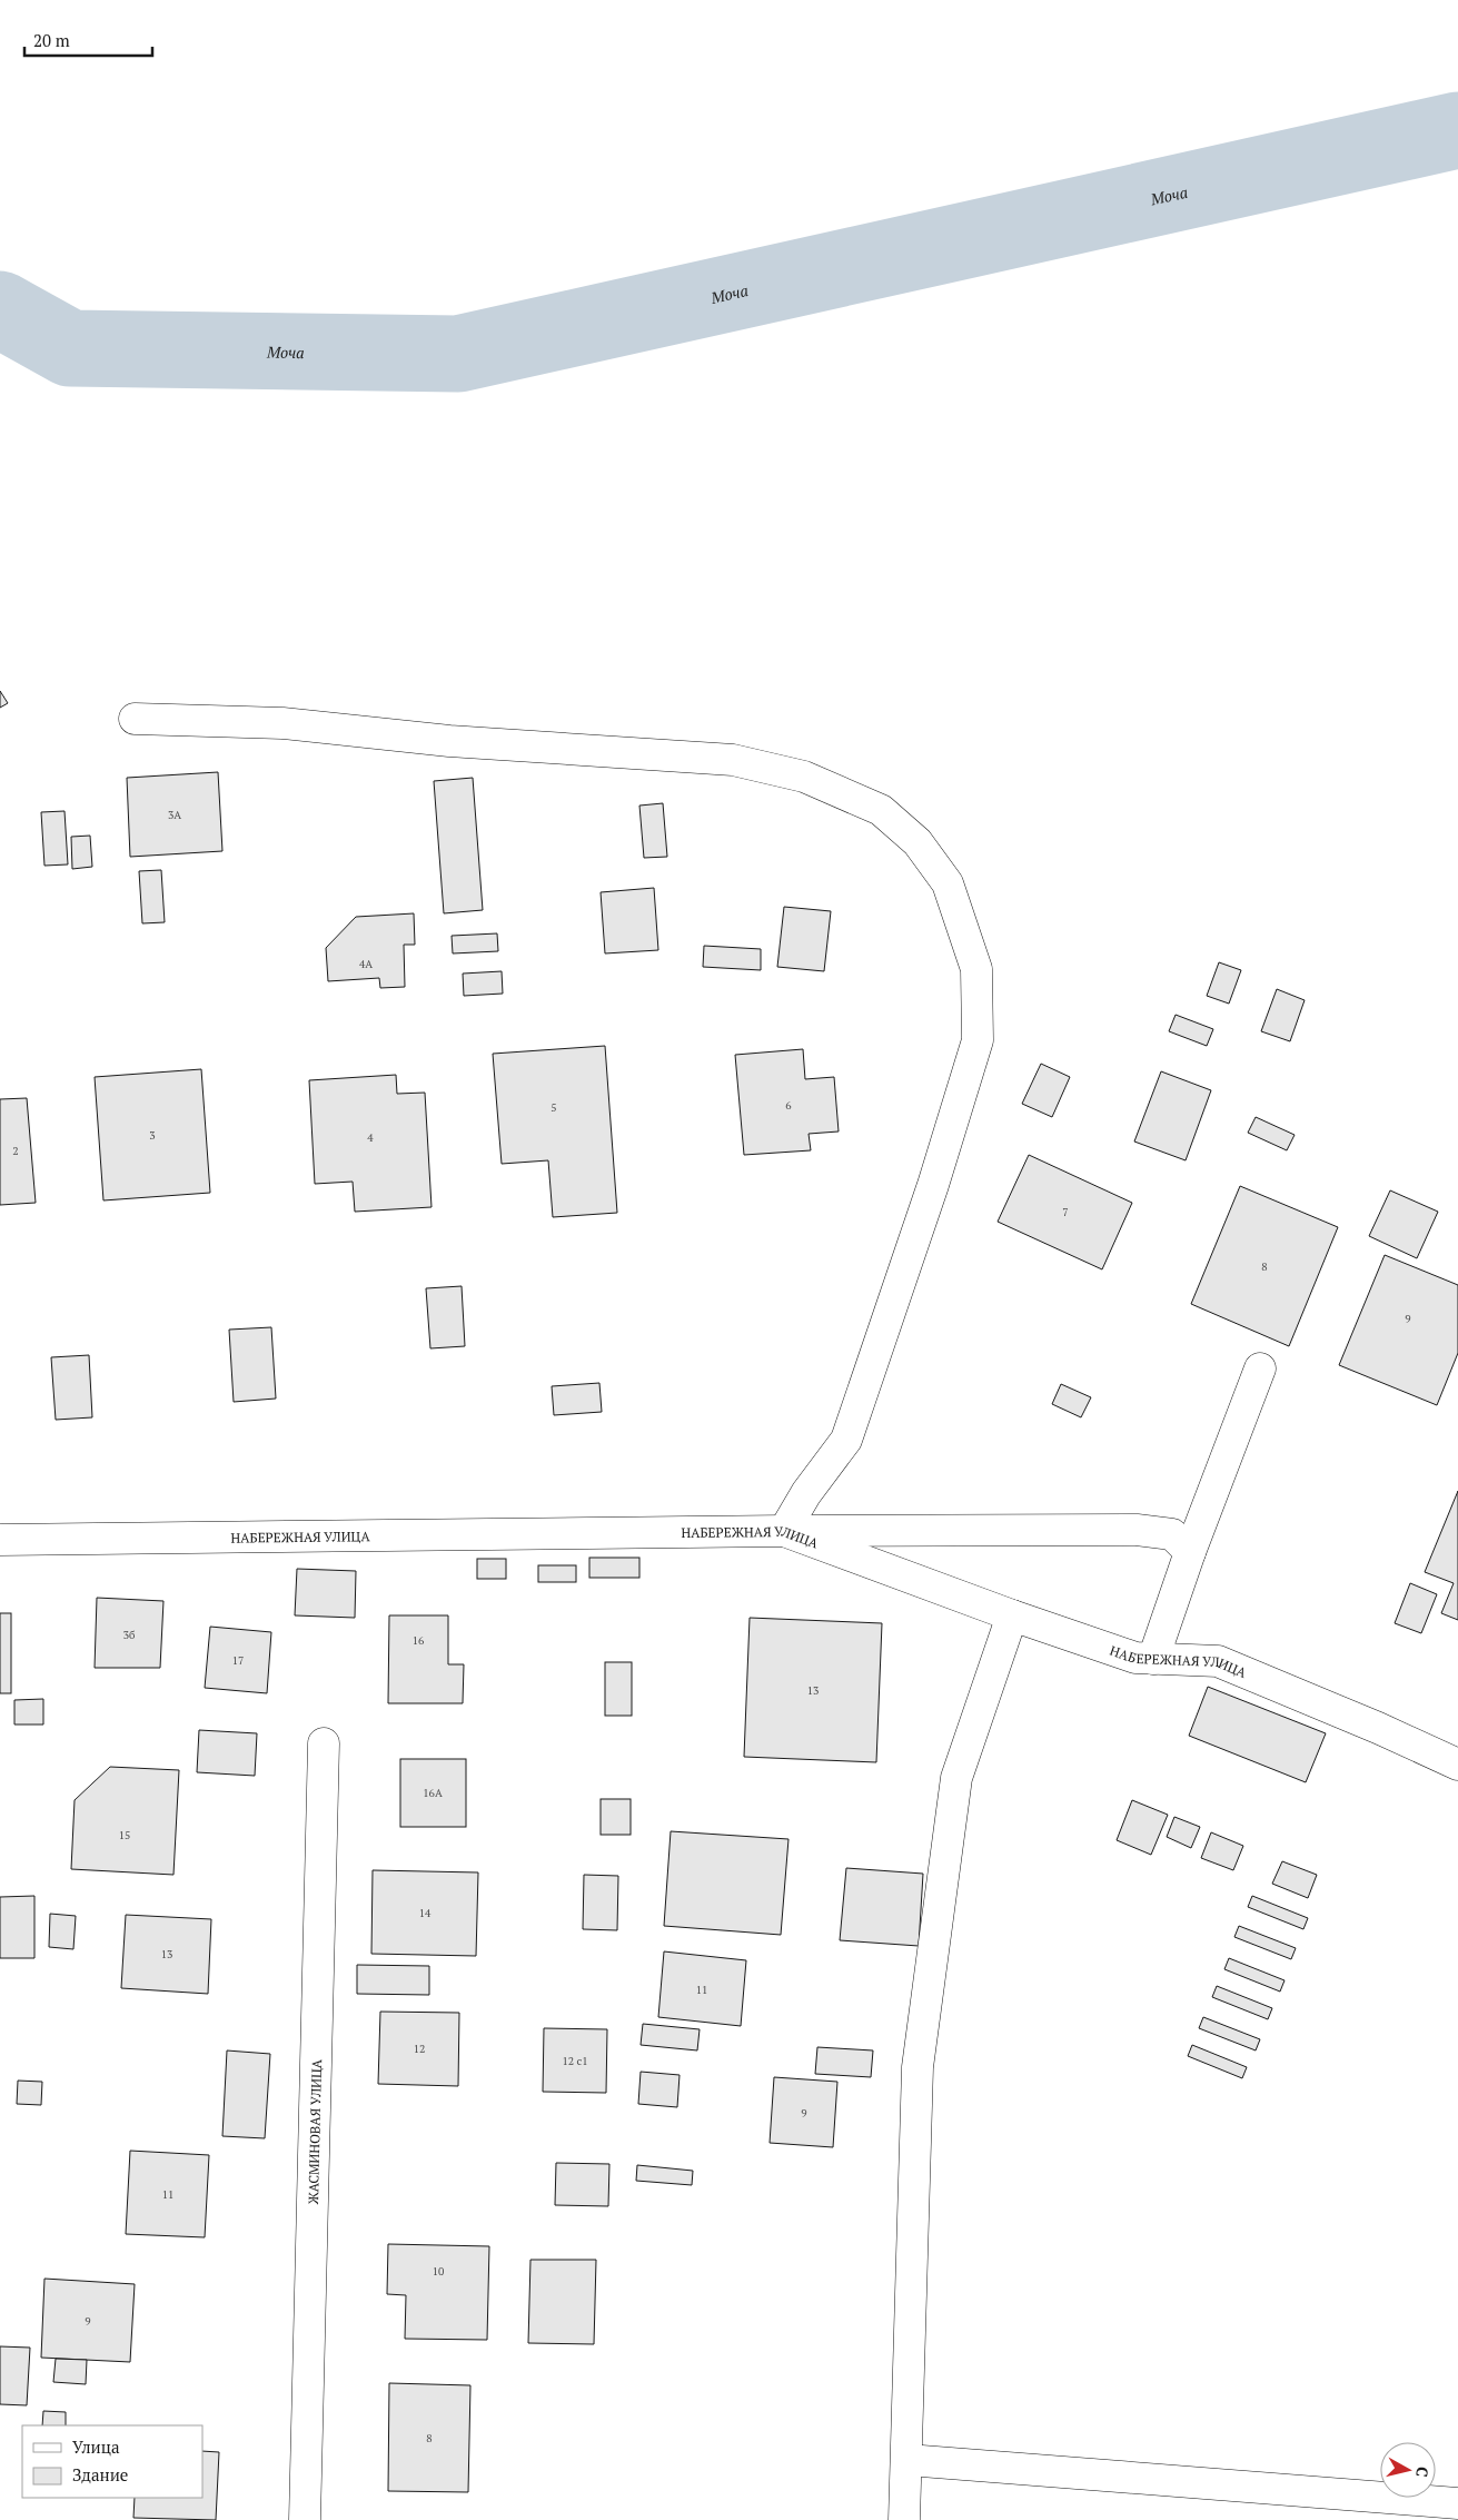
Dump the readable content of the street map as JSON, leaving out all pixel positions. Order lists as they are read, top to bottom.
{
  "streets": {
    "street": ["НАБЕРЕЖНАЯ УЛИЦА", "ЖАСМИНОВАЯ УЛИЦА"]
  },
  "water": ["Моча"],
  "house_numbers": [
    "3А",
    "4А",
    "6",
    "5",
    "3",
    "4",
    "2",
    "7",
    "8",
    "9",
    "3б",
    "16",
    "17",
    "13",
    "16А",
    "15",
    "14",
    "13",
    "11",
    "12",
    "12 с1",
    "9",
    "11",
    "10",
    "9",
    "8"
  ],
  "legend": ["Улица", "Здание"],
  "scale_bar": "20 m",
  "north": "right"
}
